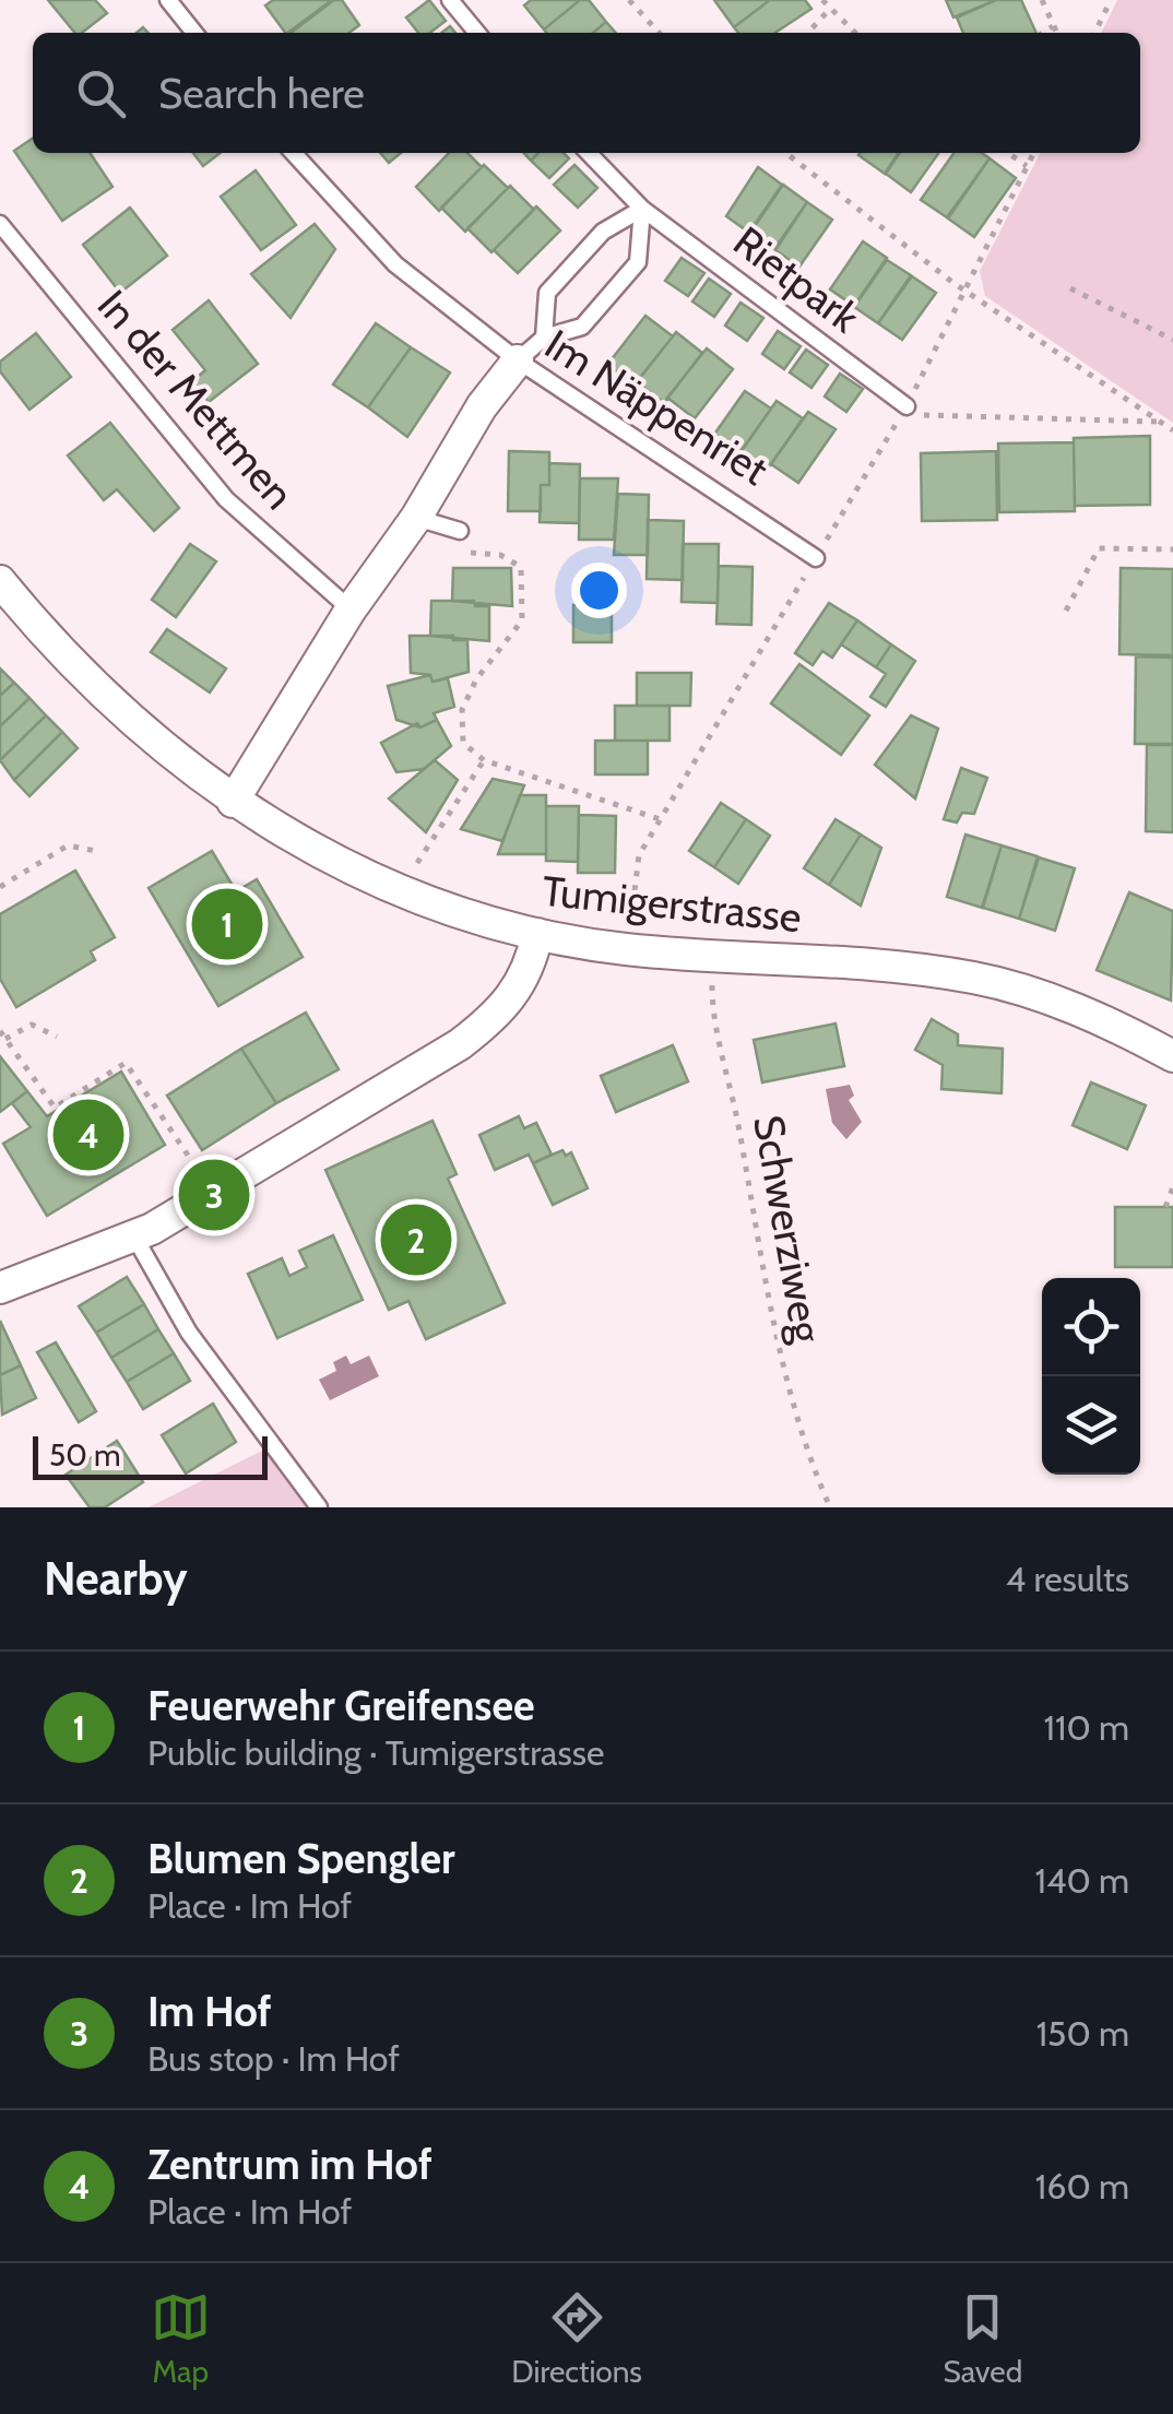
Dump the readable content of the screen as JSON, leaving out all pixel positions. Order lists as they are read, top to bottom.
{
  "streets": {
    "street": ["Im Näppenriet", "Tumigerstrasse"],
    "lane": ["Rietpark", "In der Mettmen"],
    "path": ["Schwerziweg"]
  },
  "crossings": [
    ["In der Mettmen", "Im Näppenriet"],
    ["Im Näppenriet", "Tumigerstrasse"],
    ["Tumigerstrasse", "Schwerziweg"]
  ],
  "scale_bar": "50 m",
  "page": {
    "search": "Search here",
    "pins": [
      "1",
      "4",
      "3",
      "2"
    ],
    "scale": "50 m",
    "heading": ["Nearby", "4 results"],
    "list": [
      {
        "mark": "1",
        "name": "Feuerwehr Greifensee",
        "note": "Public building · Tumigerstrasse",
        "value": "110 m"
      },
      {
        "mark": "2",
        "name": "Blumen Spengler",
        "note": "Place · Im Hof",
        "value": "140 m"
      },
      {
        "mark": "3",
        "name": "Im Hof",
        "note": "Bus stop · Im Hof",
        "value": "150 m"
      },
      {
        "mark": "4",
        "name": "Zentrum im Hof",
        "note": "Place · Im Hof",
        "value": "160 m"
      }
    ],
    "nav": ["Map", "Directions", "Saved"]
  }
}
